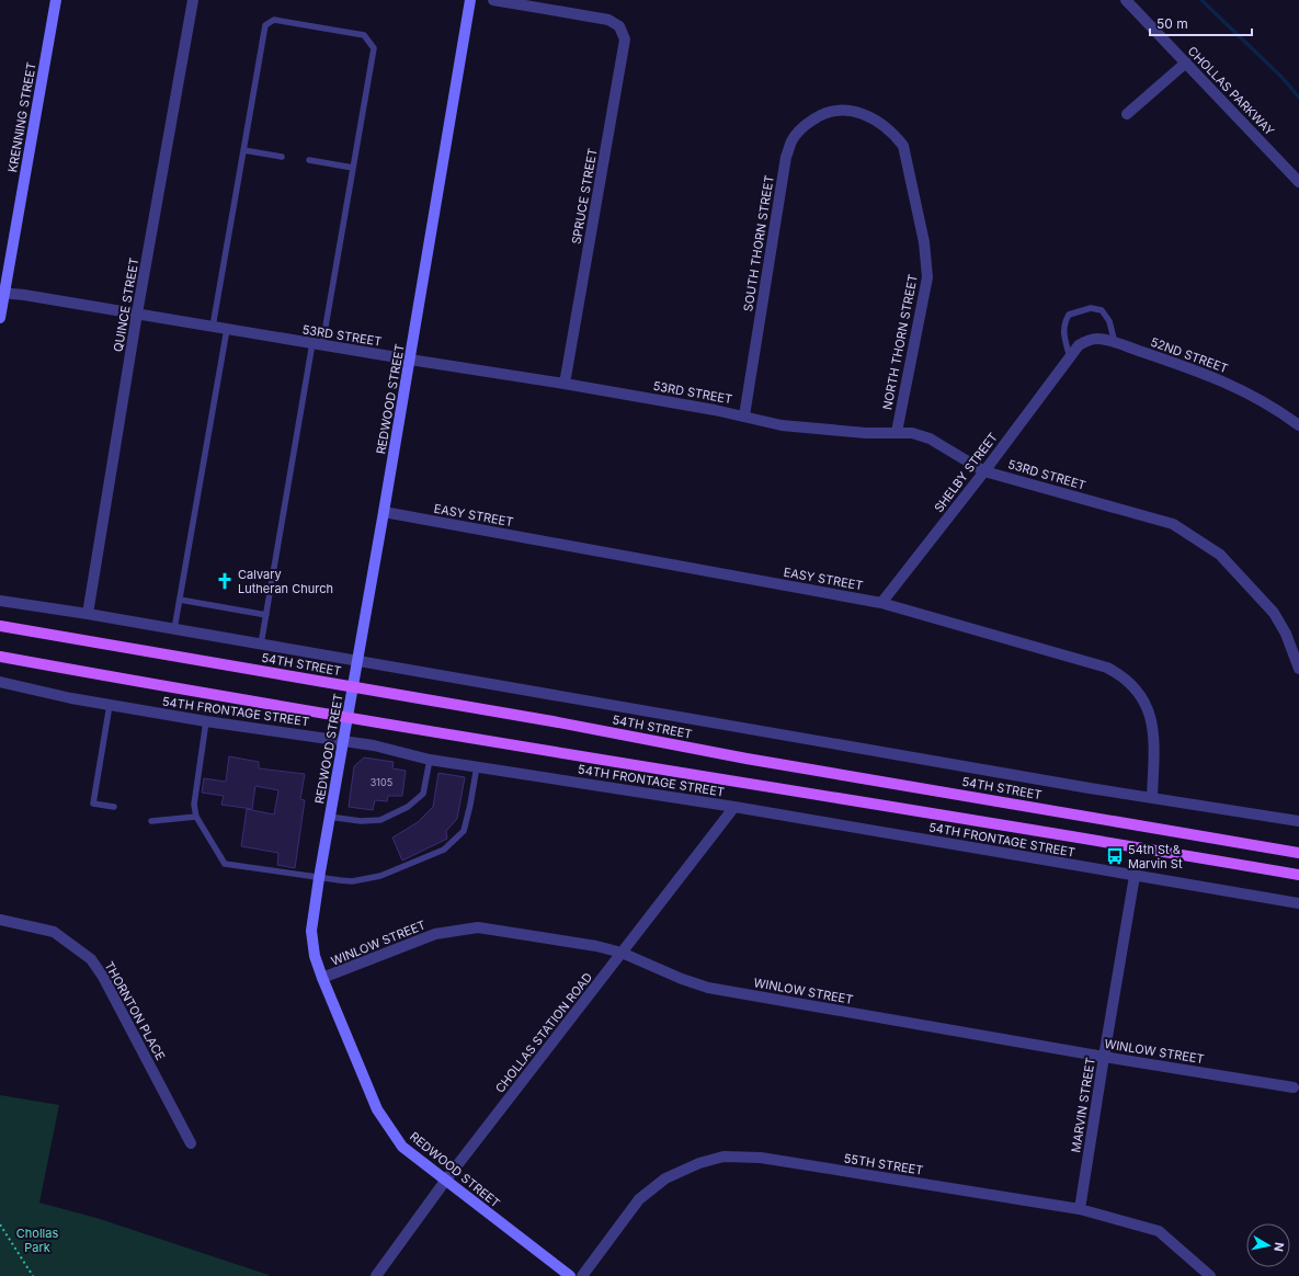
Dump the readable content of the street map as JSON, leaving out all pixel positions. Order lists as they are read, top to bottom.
{
  "streets": {
    "main road": ["54TH STREET"],
    "street": [
      "CHOLLAS PARKWAY",
      "KRENNING STREET",
      "SPRUCE STREET",
      "SOUTH THORN STREET",
      "QUINCE STREET",
      "53RD STREET",
      "NORTH THORN STREET",
      "52ND STREET",
      "REDWOOD STREET",
      "SHELBY STREET",
      "EASY STREET",
      "54TH FRONTAGE STREET",
      "WINLOW STREET",
      "THORNTON PLACE",
      "CHOLLAS STATION ROAD",
      "MARVIN STREET",
      "55TH STREET"
    ]
  },
  "crossings": [
    ["KRENNING STREET", "53RD STREET"],
    ["SPRUCE STREET", "53RD STREET"],
    ["SOUTH THORN STREET", "53RD STREET"],
    ["SOUTH THORN STREET", "NORTH THORN STREET"],
    ["QUINCE STREET", "53RD STREET"],
    ["53RD STREET", "NORTH THORN STREET"],
    ["53RD STREET", "REDWOOD STREET"],
    ["53RD STREET", "SHELBY STREET"],
    ["52ND STREET", "SHELBY STREET"],
    ["REDWOOD STREET", "EASY STREET"],
    ["REDWOOD STREET", "54TH STREET"],
    ["REDWOOD STREET", "54TH FRONTAGE STREET"],
    ["REDWOOD STREET", "WINLOW STREET"],
    ["REDWOOD STREET", "CHOLLAS STATION ROAD"],
    ["SHELBY STREET", "EASY STREET"],
    ["54TH FRONTAGE STREET", "CHOLLAS STATION ROAD"],
    ["54TH FRONTAGE STREET", "MARVIN STREET"],
    ["WINLOW STREET", "CHOLLAS STATION ROAD"],
    ["WINLOW STREET", "MARVIN STREET"],
    ["MARVIN STREET", "55TH STREET"]
  ],
  "parks": ["Chollas Park"],
  "places": {
    "church": ["Calvary Lutheran Church"],
    "bus stop": ["54th St & Marvin St"]
  },
  "house_numbers": ["3105"],
  "scale_bar": "50 m",
  "north": "right"
}
